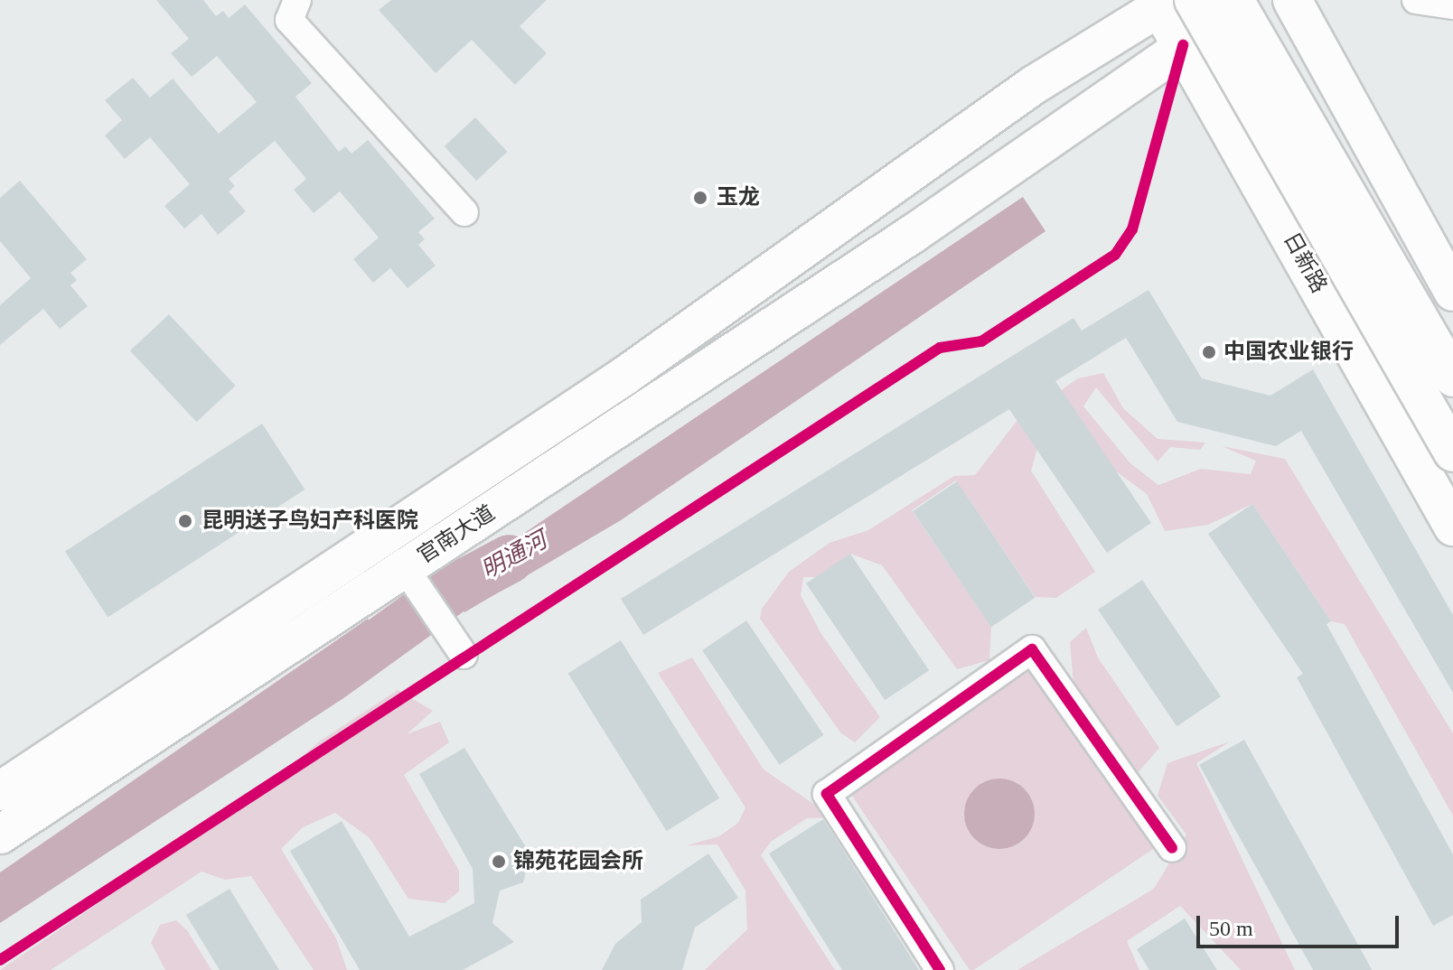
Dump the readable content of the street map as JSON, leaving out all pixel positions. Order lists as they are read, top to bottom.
{
  "streets": {
    "main road": ["日新路", "官南大道"]
  },
  "crossings": [
    ["日新路", "官南大道"]
  ],
  "water": ["明通河"],
  "places": [
    "玉龙",
    "中国农业银行",
    "昆明送子鸟妇产科医院",
    "锦苑花园会所"
  ],
  "scale_bar": "50 m"
}
